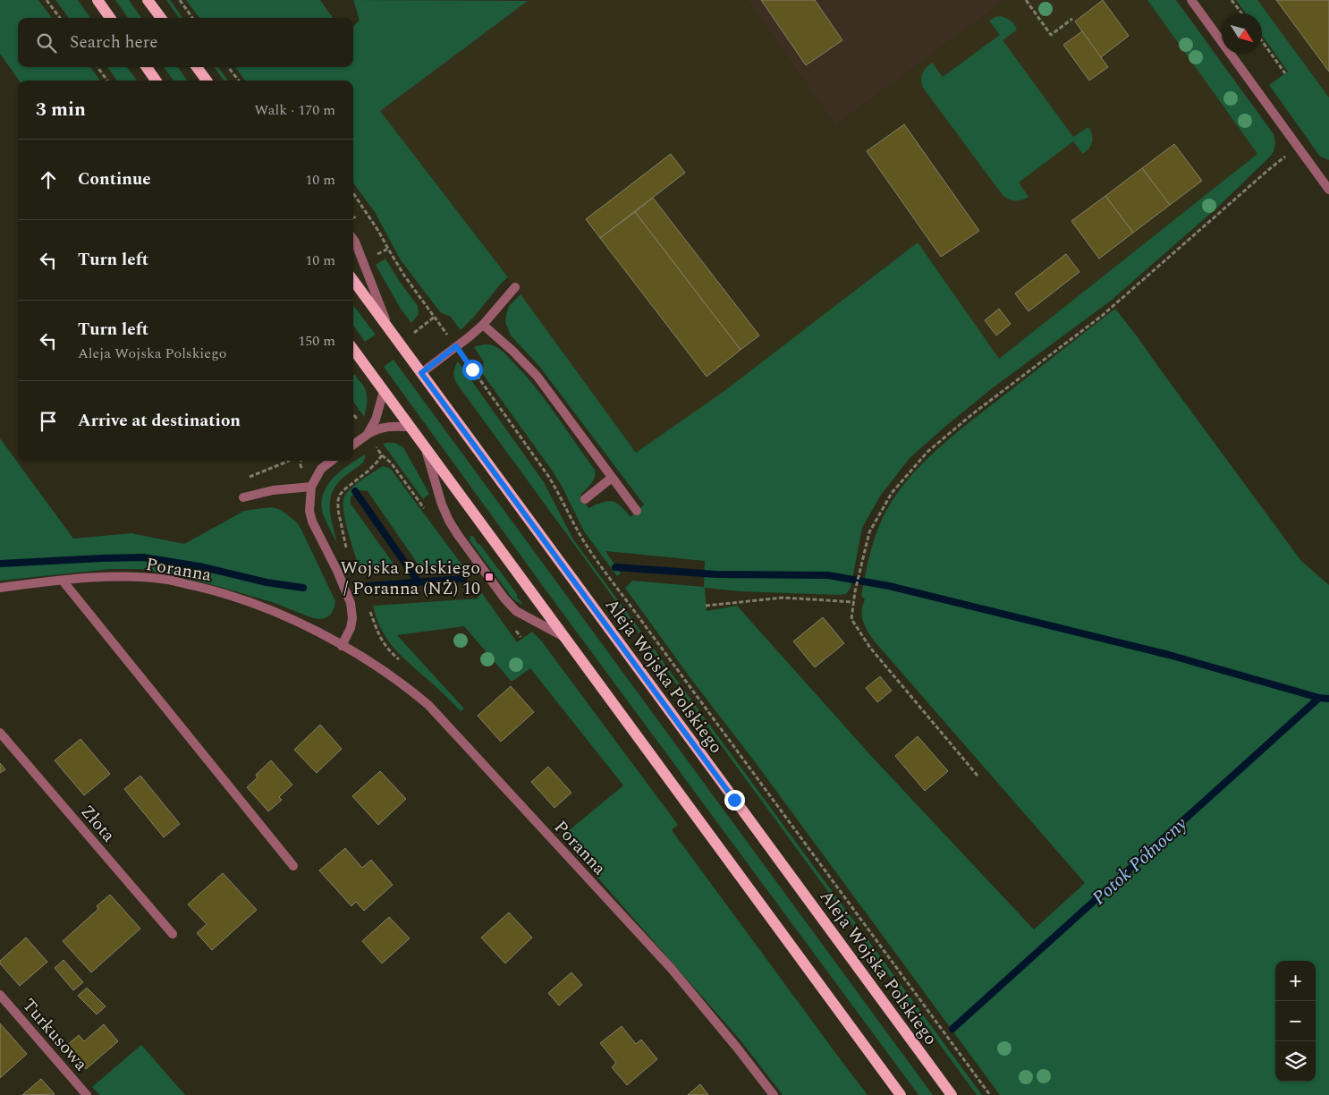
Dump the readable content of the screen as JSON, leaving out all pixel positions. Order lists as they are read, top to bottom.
{
  "streets": {
    "main road": ["Aleja Wojska Polskiego"],
    "street": ["Poranna", "Złota", "Turkusowa"]
  },
  "water": ["Potok Północny"],
  "places": {
    "transit": ["Wojska Polskiego / Poranna (NŻ) 10"]
  },
  "north": "bottom right",
  "page": {
    "search": "Search here",
    "heading": ["3 min", "Walk · 170 m"],
    "list": [
      ["Continue", "10 m"],
      ["Turn left", "10 m"],
      ["Turn left", "Aleja Wojska Polskiego", "150 m"],
      "Arrive at destination"
    ],
    "map_buttons": ["+", "−"]
  }
}
